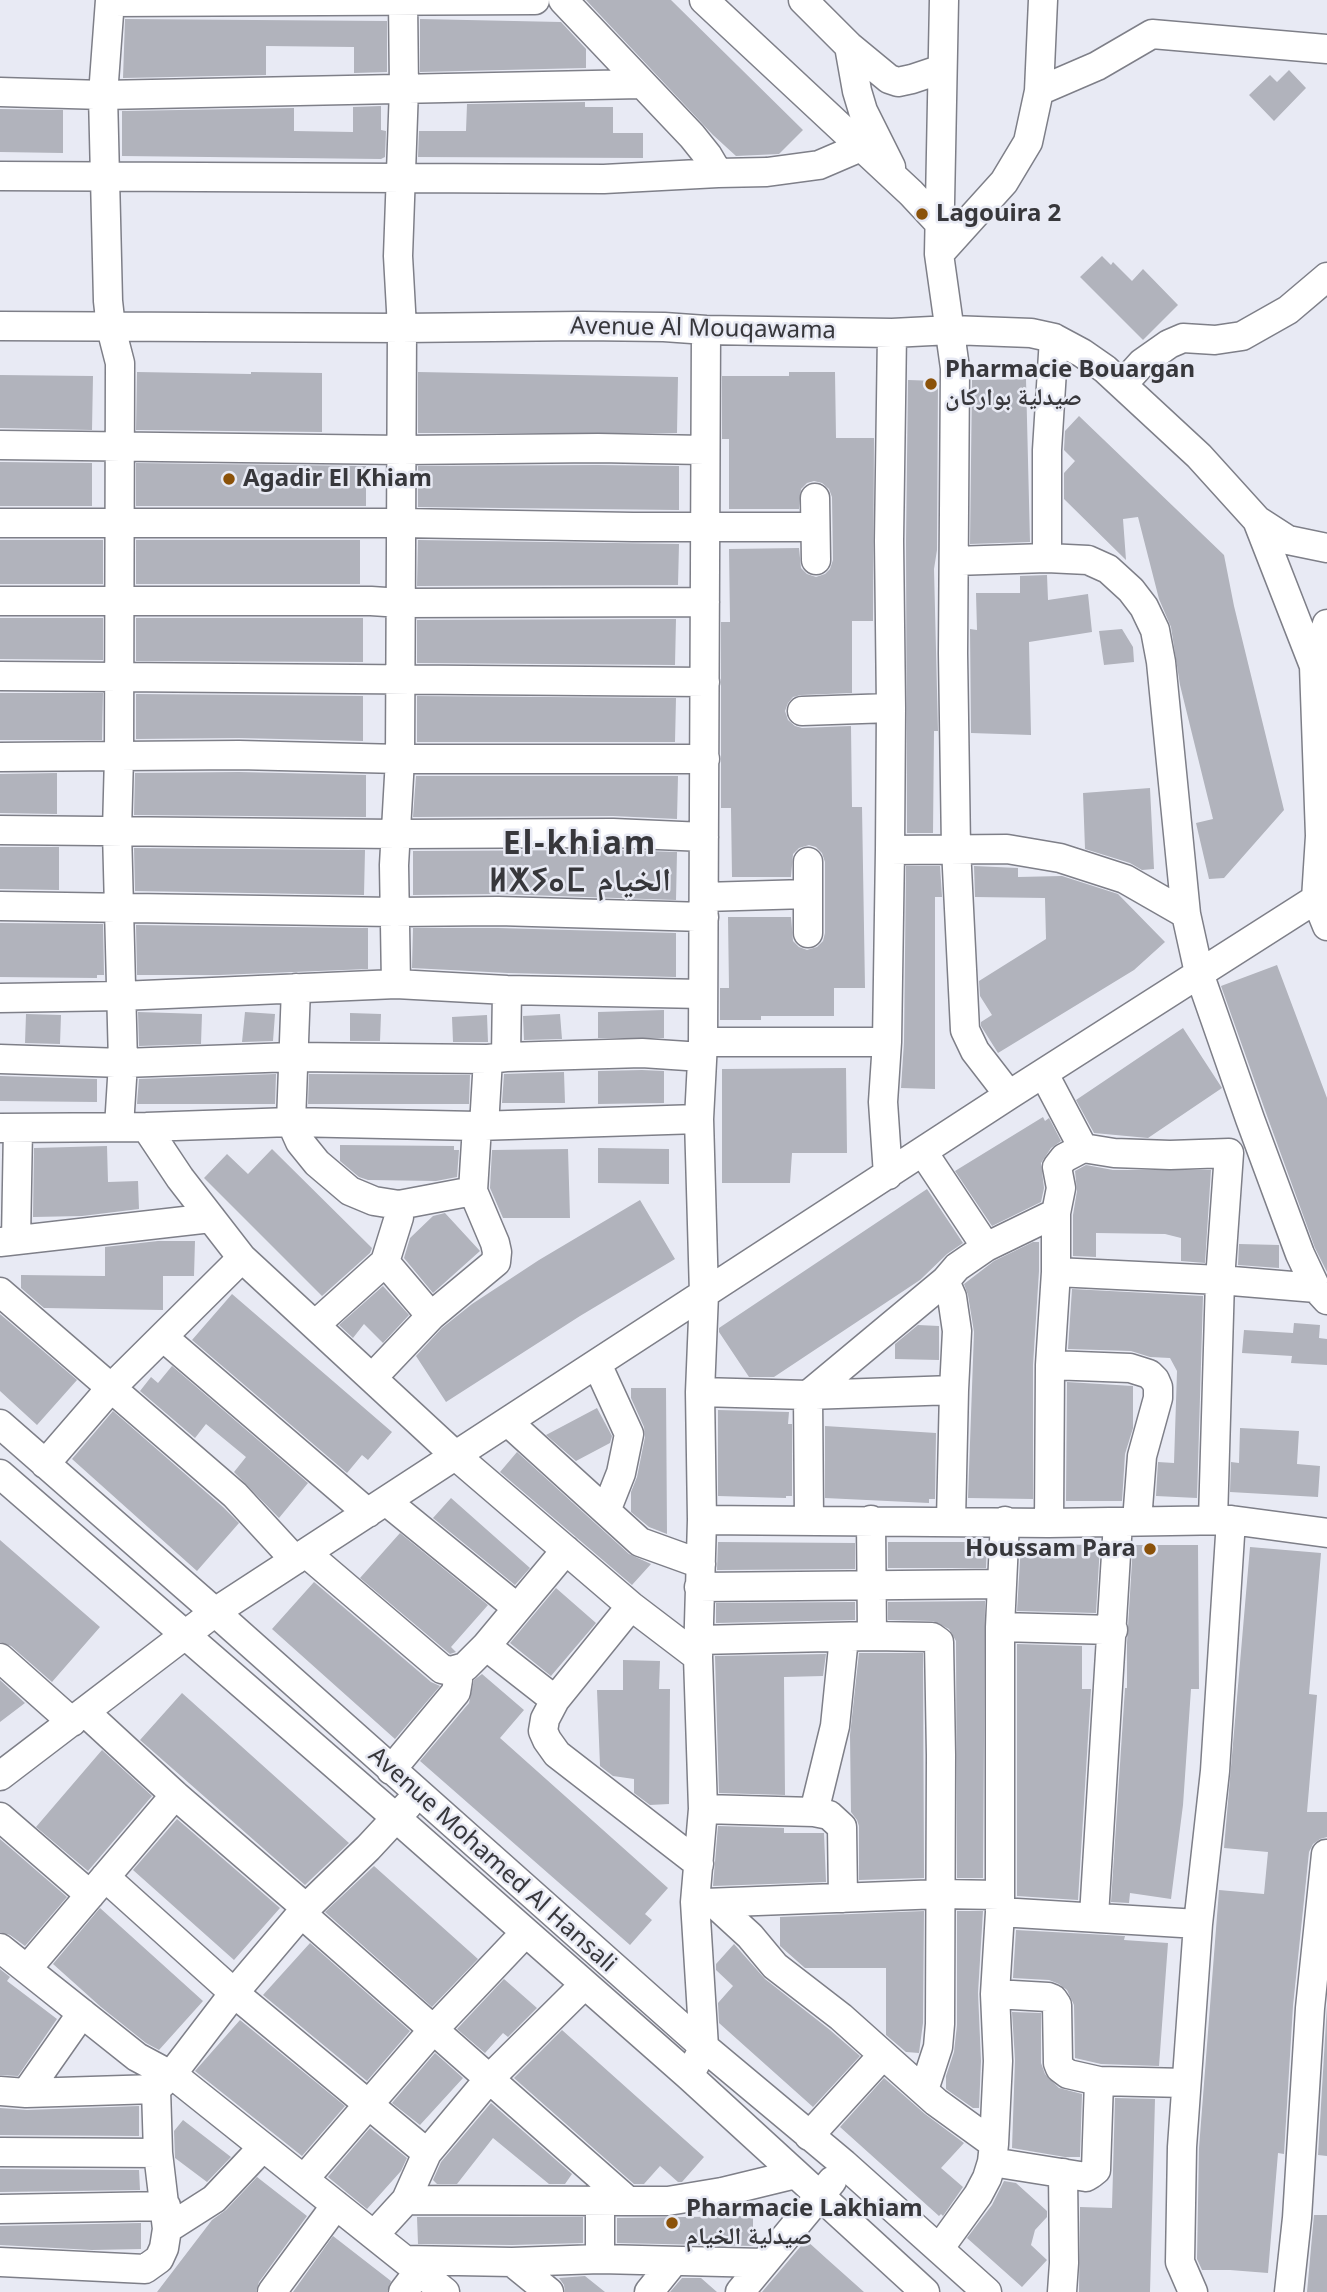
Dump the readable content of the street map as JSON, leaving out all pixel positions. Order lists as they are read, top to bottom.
{
  "streets": {
    "street": ["Avenue Al Mouqawama", "Avenue Mohamed Al Hansali"]
  },
  "districts": ["El-khiam ⵍⵅⵢⴰⵎ الخيام"],
  "places": [
    "Lagouira 2",
    "Pharmacie Bouargan صيدلية بواركان",
    "Agadir El Khiam",
    "Houssam Para",
    "Pharmacie Lakhiam صيدلية الخيام"
  ]
}
